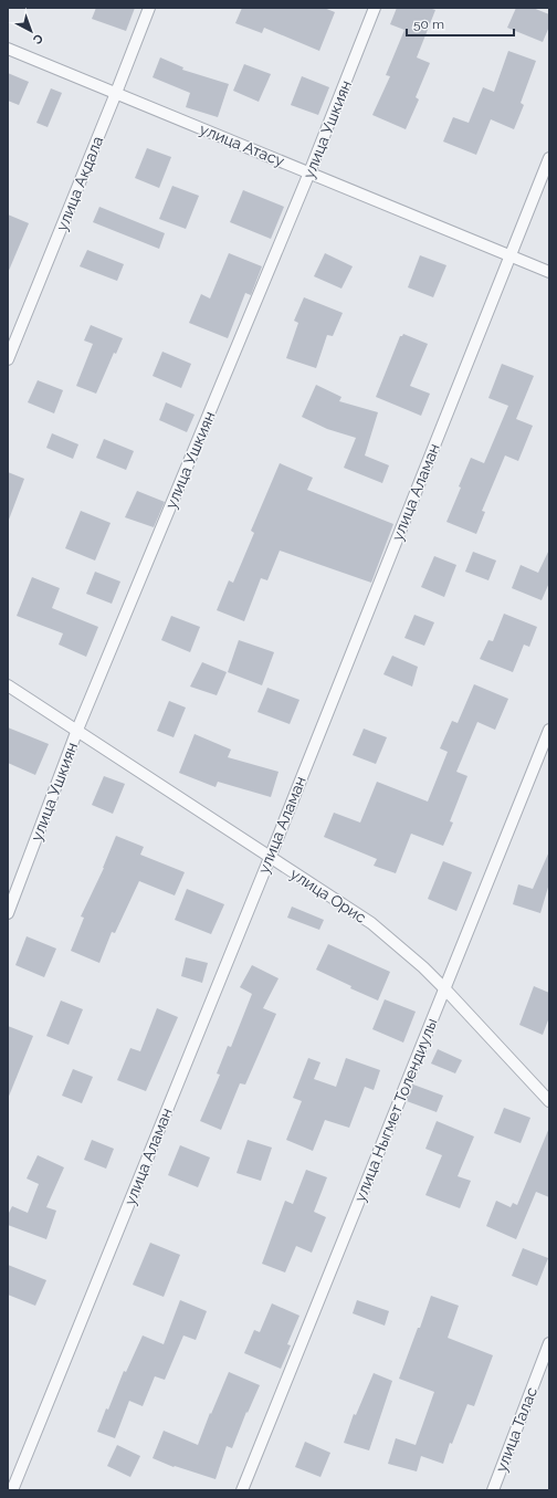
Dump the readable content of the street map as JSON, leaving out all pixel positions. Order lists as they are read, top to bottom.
{
  "streets": {
    "street": [
      "улица Ушкиян",
      "улица Атасу",
      "улица Акдала",
      "улица Аламан",
      "улица Орис",
      "улица Ныгмет Толендиулы",
      "улица Талас"
    ]
  },
  "crossings": [
    ["улица Ушкиян", "улица Атасу"],
    ["улица Ушкиян", "улица Орис"],
    ["улица Атасу", "улица Акдала"],
    ["улица Атасу", "улица Аламан"],
    ["улица Аламан", "улица Орис"],
    ["улица Орис", "улица Ныгмет Толендиулы"]
  ],
  "scale_bar": "50 m",
  "north": "bottom right"
}
